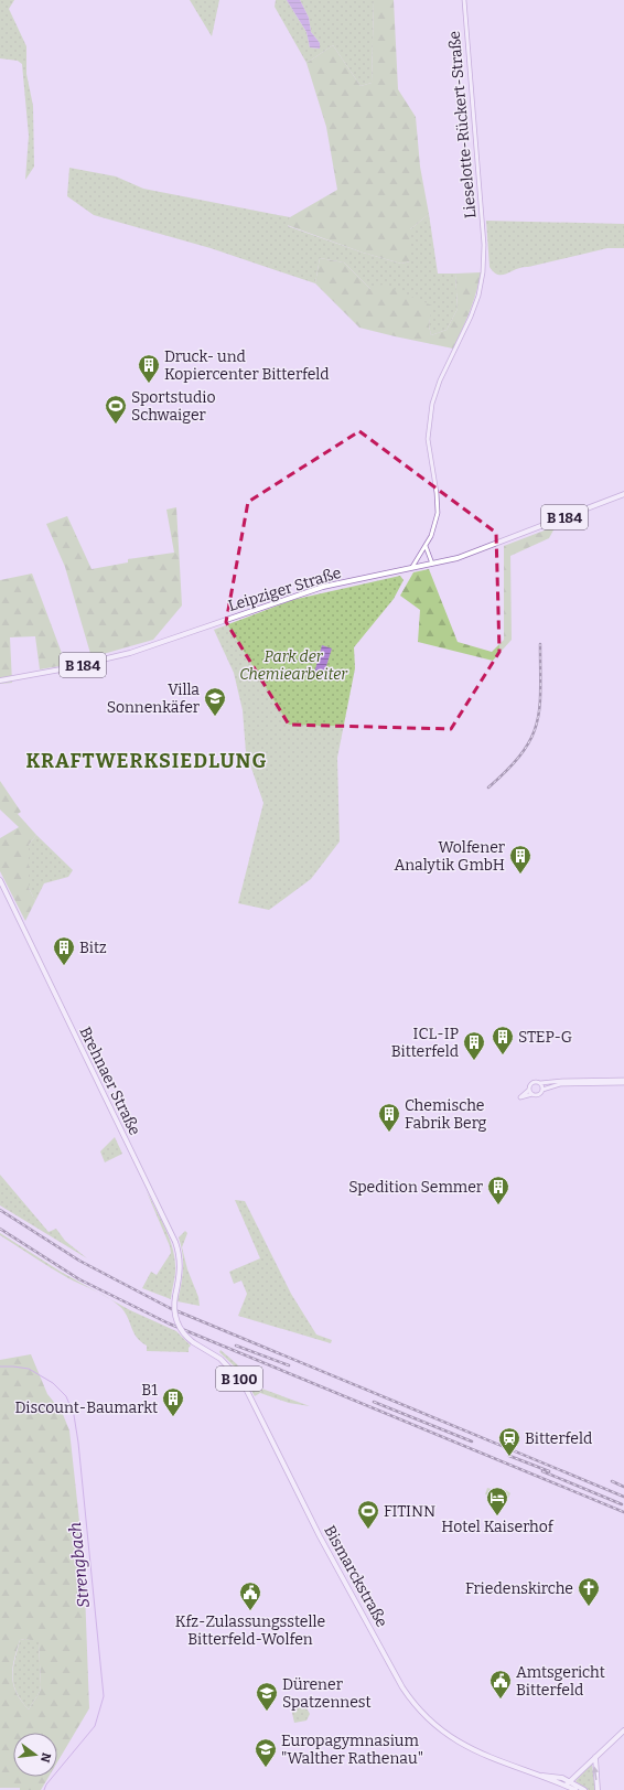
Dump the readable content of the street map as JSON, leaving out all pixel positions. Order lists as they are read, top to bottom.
{
  "streets": {
    "main road": [
      "B 184",
      "Leipziger Straße",
      "Brehnaer Straße",
      "B 100",
      "Bismarckstraße"
    ],
    "street": ["Lieselotte-Rückert-Straße"]
  },
  "crossings": [
    ["Lieselotte-Rückert-Straße", "Leipziger Straße"],
    ["Brehnaer Straße", "Bismarckstraße"]
  ],
  "districts": ["KRAFTWERKSIEDLUNG"],
  "water": ["Strengbach"],
  "parks": ["Park der Chemiearbeiter"],
  "places": {
    "building": [
      "Druck- und Kopiercenter Bitterfeld",
      "Wolfener Analytik GmbH",
      "Bitz",
      "STEP-G",
      "ICL-IP Bitterfeld",
      "Chemische Fabrik Berg",
      "Spedition Semmer",
      "B1 Discount-Baumarkt"
    ],
    "sports": ["Sportstudio Schwaiger", "FITINN"],
    "school or university": ["Villa Sonnenkäfer", "Dürener Spatzennest", "Europagymnasium \"Walther Rathenau\""],
    "station": ["Bitterfeld"],
    "hotel": ["Hotel Kaiserhof"],
    "church": ["Friedenskirche"],
    "public building": ["Kfz-Zulassungsstelle Bitterfeld-Wolfen", "Amtsgericht Bitterfeld"]
  },
  "north": "right"
}
